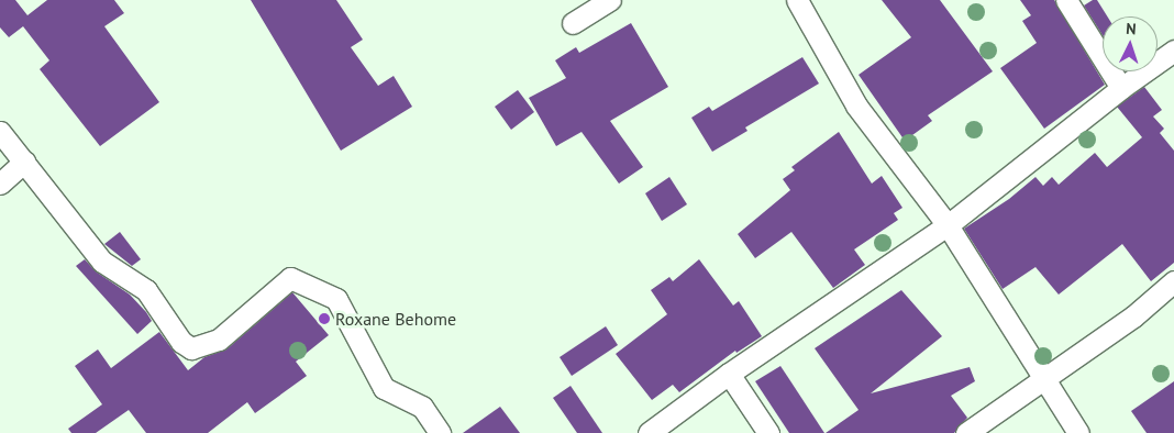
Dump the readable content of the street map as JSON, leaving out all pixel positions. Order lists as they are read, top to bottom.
{
  "places": ["Roxane Behome"],
  "north": "top"
}
